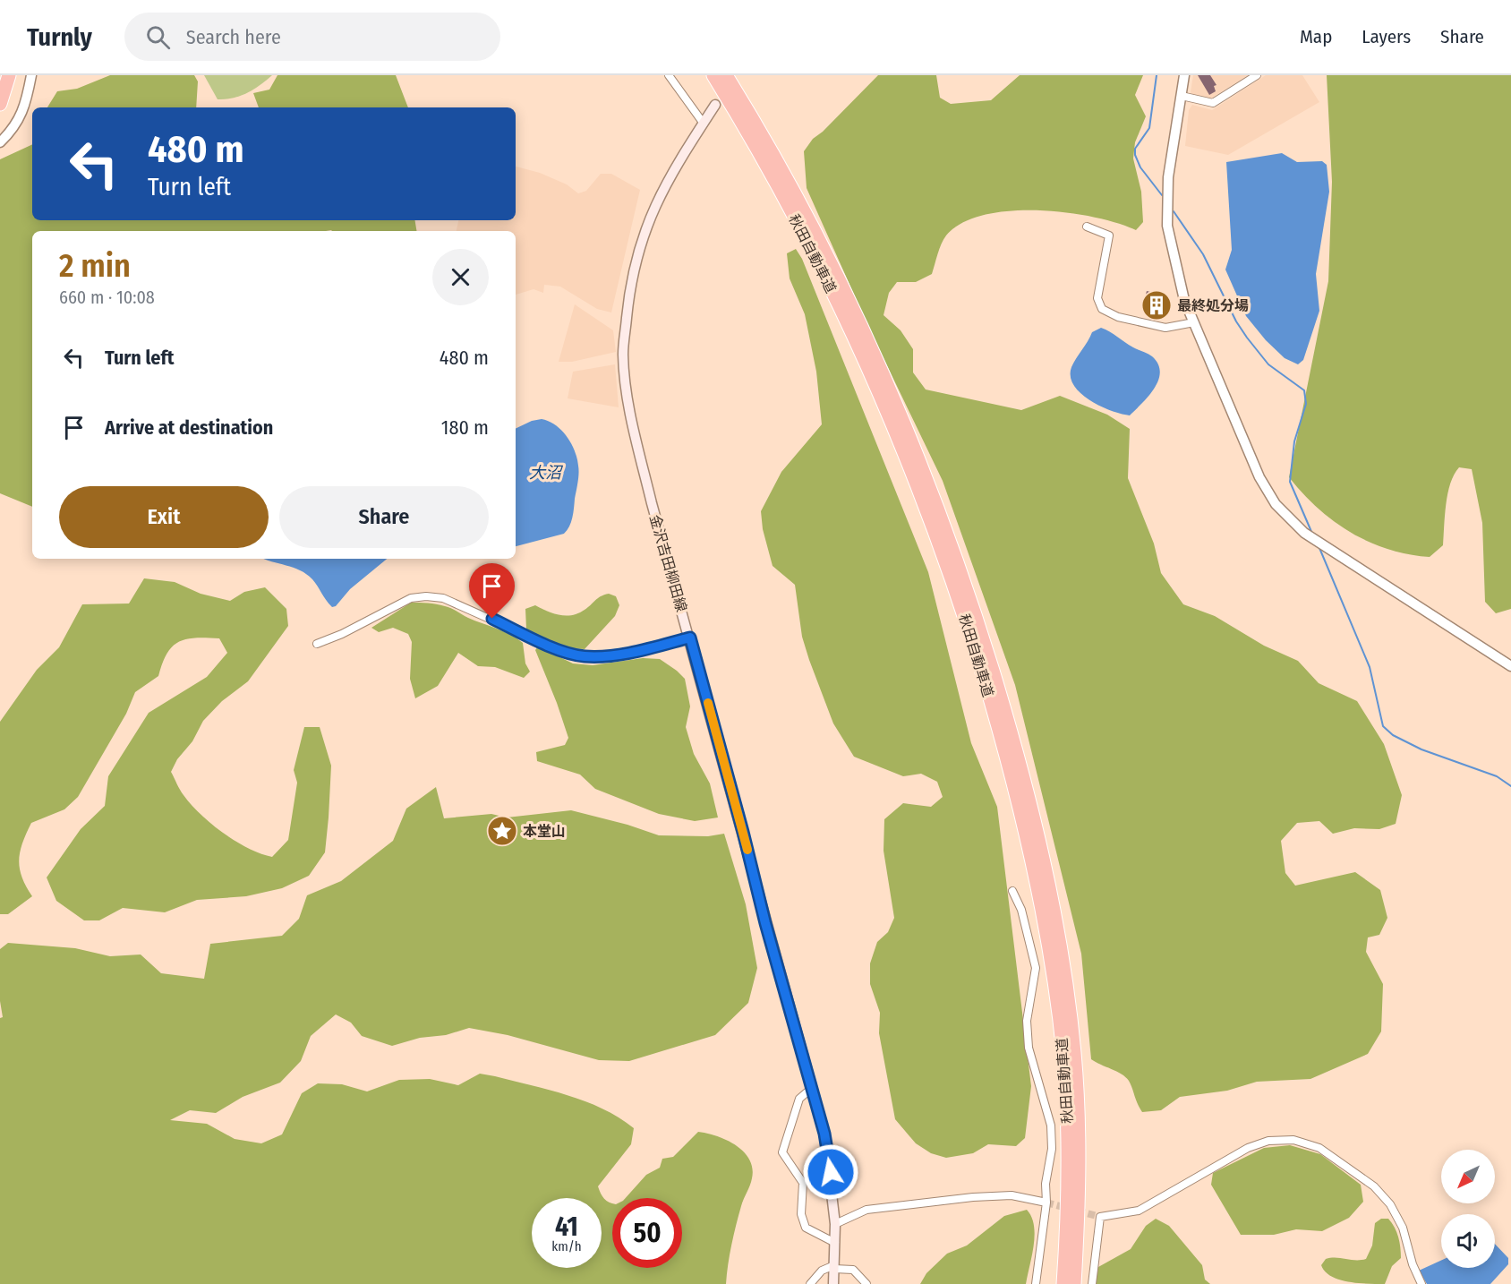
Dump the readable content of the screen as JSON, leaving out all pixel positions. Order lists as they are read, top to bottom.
{
  "streets": {
    "highway": ["秋田自動車道"],
    "main road": ["金沢吉田柳田線"]
  },
  "water": ["大沼"],
  "places": {
    "building": ["最終処分場"],
    "place": ["本堂山"]
  },
  "north": "bottom left",
  "page": {
    "header": "Turnly",
    "search": "Search here",
    "nav": ["Map", "Layers", "Share"],
    "turn": ["480 m", "Turn left"],
    "heading": ["2 min", "660 m · 10:08"],
    "list": [
      {
        "name": "Turn left",
        "value": "480 m"
      },
      {
        "name": "Arrive at destination",
        "value": "180 m"
      }
    ],
    "buttons": ["Exit", "Share"],
    "speed": "41 km/h",
    "limit": "50"
  }
}
